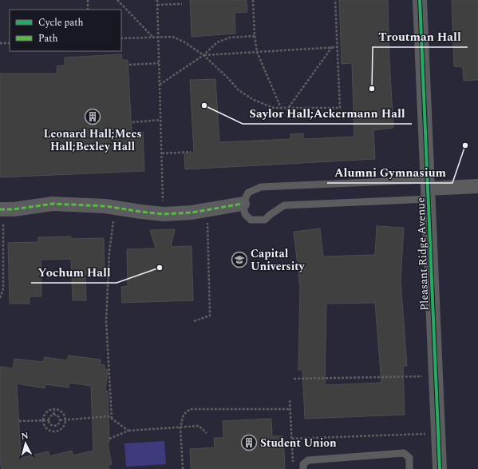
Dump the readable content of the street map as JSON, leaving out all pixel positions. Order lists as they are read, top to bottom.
{
  "streets": {
    "street": ["Pleasant Ridge Avenue"]
  },
  "places": {
    "other": [
      "Troutman Hall",
      "Saylor Hall;Ackermann Hall",
      "Alumni Gymnasium",
      "Yochum Hall"
    ],
    "building": ["Leonard Hall;Mees Hall;Bexley Hall", "Student Union"],
    "school or university": ["Capital University"]
  },
  "legend": ["Cycle path", "Path"],
  "north": "top"
}
